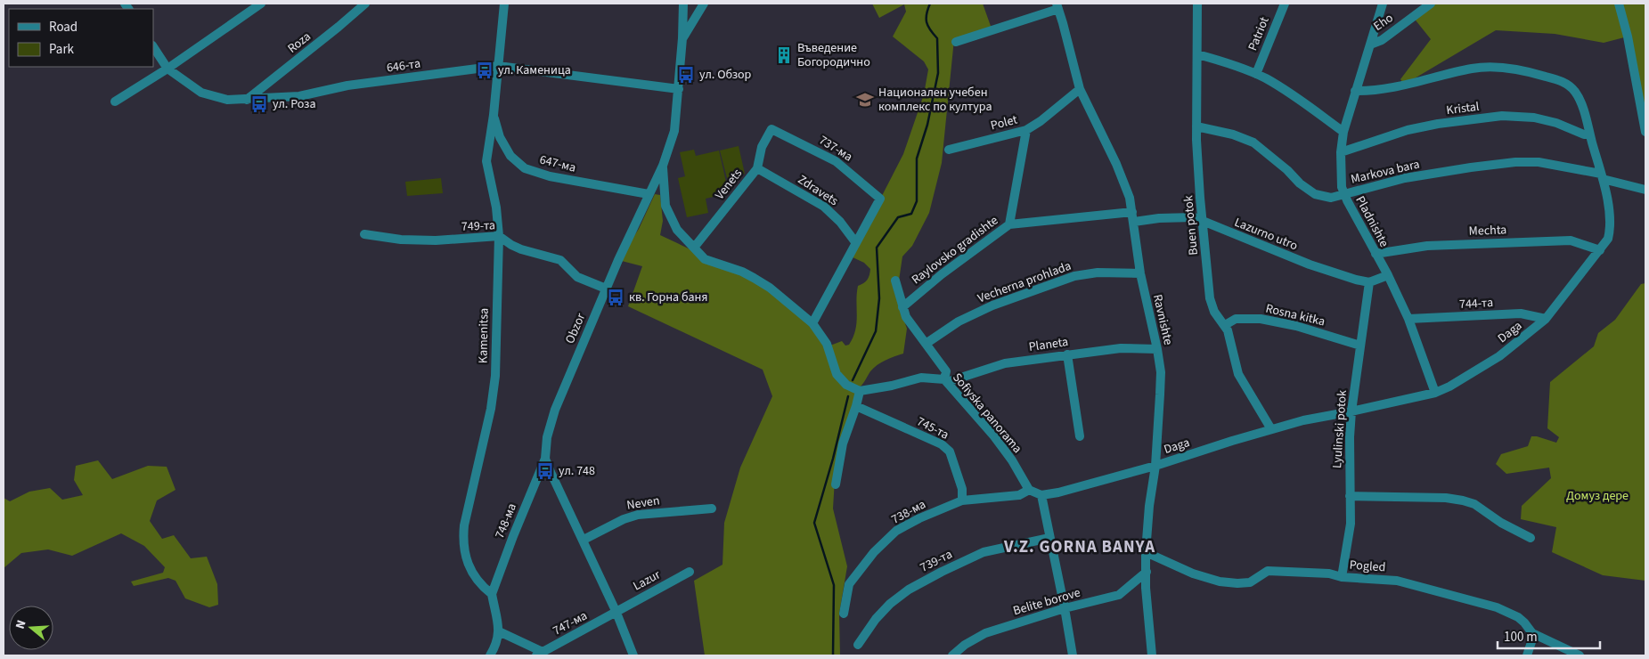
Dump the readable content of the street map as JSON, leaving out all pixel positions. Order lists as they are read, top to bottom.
{
  "streets": {
    "street": [
      "Eho",
      "Patriot",
      "Roza",
      "646-та",
      "Kristal",
      "Polet",
      "737-ма",
      "647-ма",
      "Markova bara",
      "Venets",
      "Zdravets",
      "Pladnishte",
      "Buen potok",
      "749-та",
      "Mechta",
      "Lazurno utro",
      "Raylovsko gradishte",
      "Vecherna prohlada",
      "744-та",
      "Rosna kitka",
      "Ravnishte",
      "Obzor",
      "Daga",
      "Kamenitsa",
      "Planeta",
      "Sofiyska panorama",
      "745-та",
      "Lyulinski potok",
      "Neven",
      "738-ма",
      "748-ма",
      "739-та",
      "Pogled",
      "Lazur",
      "Belite borove",
      "747-ма"
    ]
  },
  "crossings": [
    ["Eho", "Pladnishte"],
    ["Roza", "646-та"],
    ["646-та", "Obzor"],
    ["646-та", "Kamenitsa"],
    ["Kristal", "Pladnishte"],
    ["Kristal", "Daga"],
    ["Polet", "Ravnishte"],
    ["737-ма", "Venets"],
    ["737-ма", "Zdravets"],
    ["647-ма", "Obzor"],
    ["647-ма", "Kamenitsa"],
    ["Markova bara", "Pladnishte"],
    ["Markova bara", "Buen potok"],
    ["Markova bara", "Daga"],
    ["Venets", "Zdravets"],
    ["Pladnishte", "Mechta"],
    ["Pladnishte", "744-та"],
    ["Pladnishte", "Daga"],
    ["Buen potok", "Lazurno utro"],
    ["Buen potok", "Rosna kitka"],
    ["Buen potok", "Daga"],
    ["749-та", "Obzor"],
    ["749-та", "Kamenitsa"],
    ["Mechta", "Daga"],
    ["Lazurno utro", "Ravnishte"],
    ["Lazurno utro", "Lyulinski potok"],
    ["Raylovsko gradishte", "Ravnishte"],
    ["Vecherna prohlada", "Ravnishte"],
    ["744-та", "Daga"],
    ["Rosna kitka", "Lyulinski potok"],
    ["Ravnishte", "Daga"],
    ["Ravnishte", "Planeta"],
    ["Ravnishte", "Pogled"],
    ["Ravnishte", "Belite borove"],
    ["Obzor", "Neven"],
    ["Obzor", "748-ма"],
    ["Obzor", "Lazur"],
    ["Obzor", "747-ма"],
    ["Daga", "Lyulinski potok"],
    ["Kamenitsa", "748-ма"],
    ["Planeta", "Sofiyska panorama"],
    ["Sofiyska panorama", "738-ма"],
    ["745-та", "738-ма"],
    ["Lyulinski potok", "Pogled"],
    ["Lazur", "747-ма"]
  ],
  "districts": ["V.Z. GORNA BANYA"],
  "parks": ["Домуз дере"],
  "places": {
    "building": ["Въведение Богородично"],
    "bus stop": [
      "ул. Каменица",
      "ул. Обзор",
      "ул. Роза",
      "кв. Горна баня",
      "ул. 748"
    ],
    "school or university": ["Национален учебен комплекс по култура"]
  },
  "legend": ["Road", "Park"],
  "scale_bar": "100 m",
  "north": "left"
}
